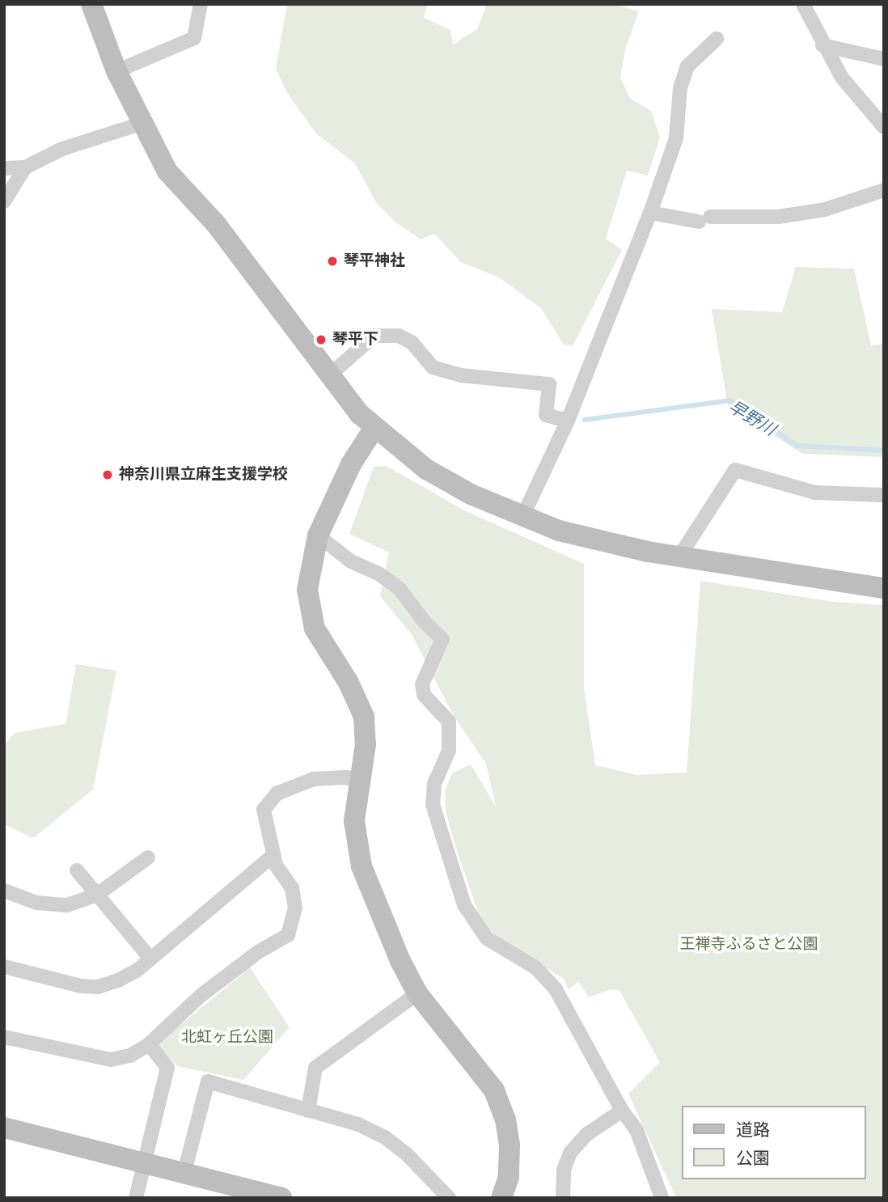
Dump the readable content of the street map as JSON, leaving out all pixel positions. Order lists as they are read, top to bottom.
{
  "water": ["早野川"],
  "parks": ["王禅寺ふるさと公園", "北虹ヶ丘公園"],
  "places": ["琴平神社", "琴平下", "神奈川県立麻生支援学校"],
  "legend": ["道路", "公園"]
}
